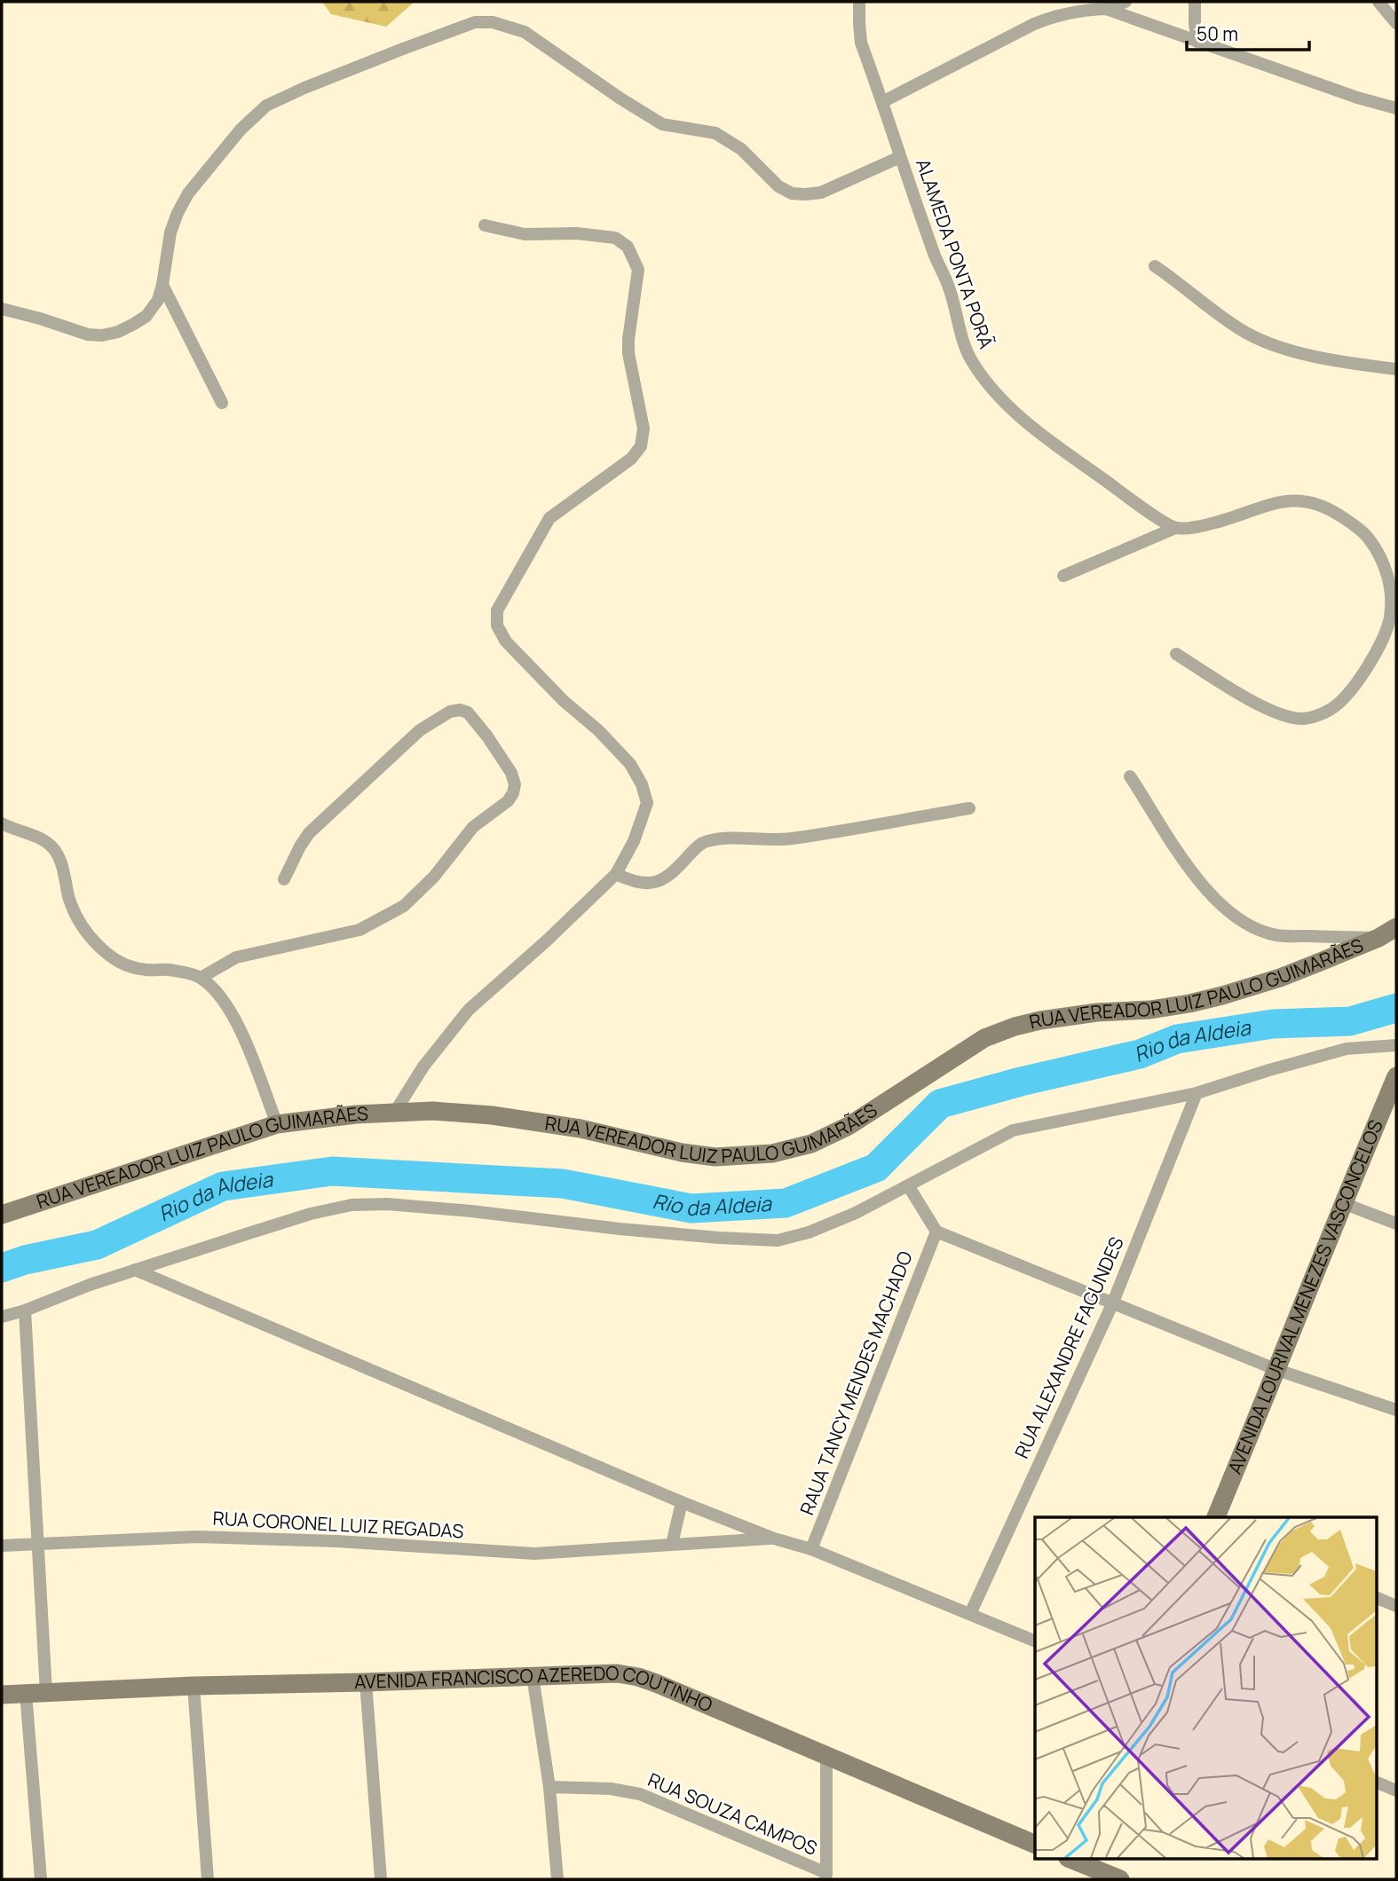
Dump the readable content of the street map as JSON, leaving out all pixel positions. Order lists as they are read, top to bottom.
{
  "streets": {
    "street": [
      "ALAMEDA PONTA PORÃ",
      "RUA VEREADOR LUIZ PAULO GUIMARÃES",
      "AVENIDA LOURIVAL MENEZES VASCONCELOS",
      "RUA ALEXANDRE FAGUNDES",
      "RAUA TANCY MENDES MACHADO",
      "RUA CORONEL LUIZ REGADAS",
      "AVENIDA FRANCISCO AZEREDO COUTINHO",
      "RUA SOUZA CAMPOS"
    ]
  },
  "crossings": [
    ["RUA ALEXANDRE FAGUNDES", "RUA CORONEL LUIZ REGADAS"],
    ["RAUA TANCY MENDES MACHADO", "RUA CORONEL LUIZ REGADAS"],
    ["AVENIDA FRANCISCO AZEREDO COUTINHO", "RUA SOUZA CAMPOS"]
  ],
  "water": ["Rio da Aldeia"],
  "scale_bar": "50 m"
}
